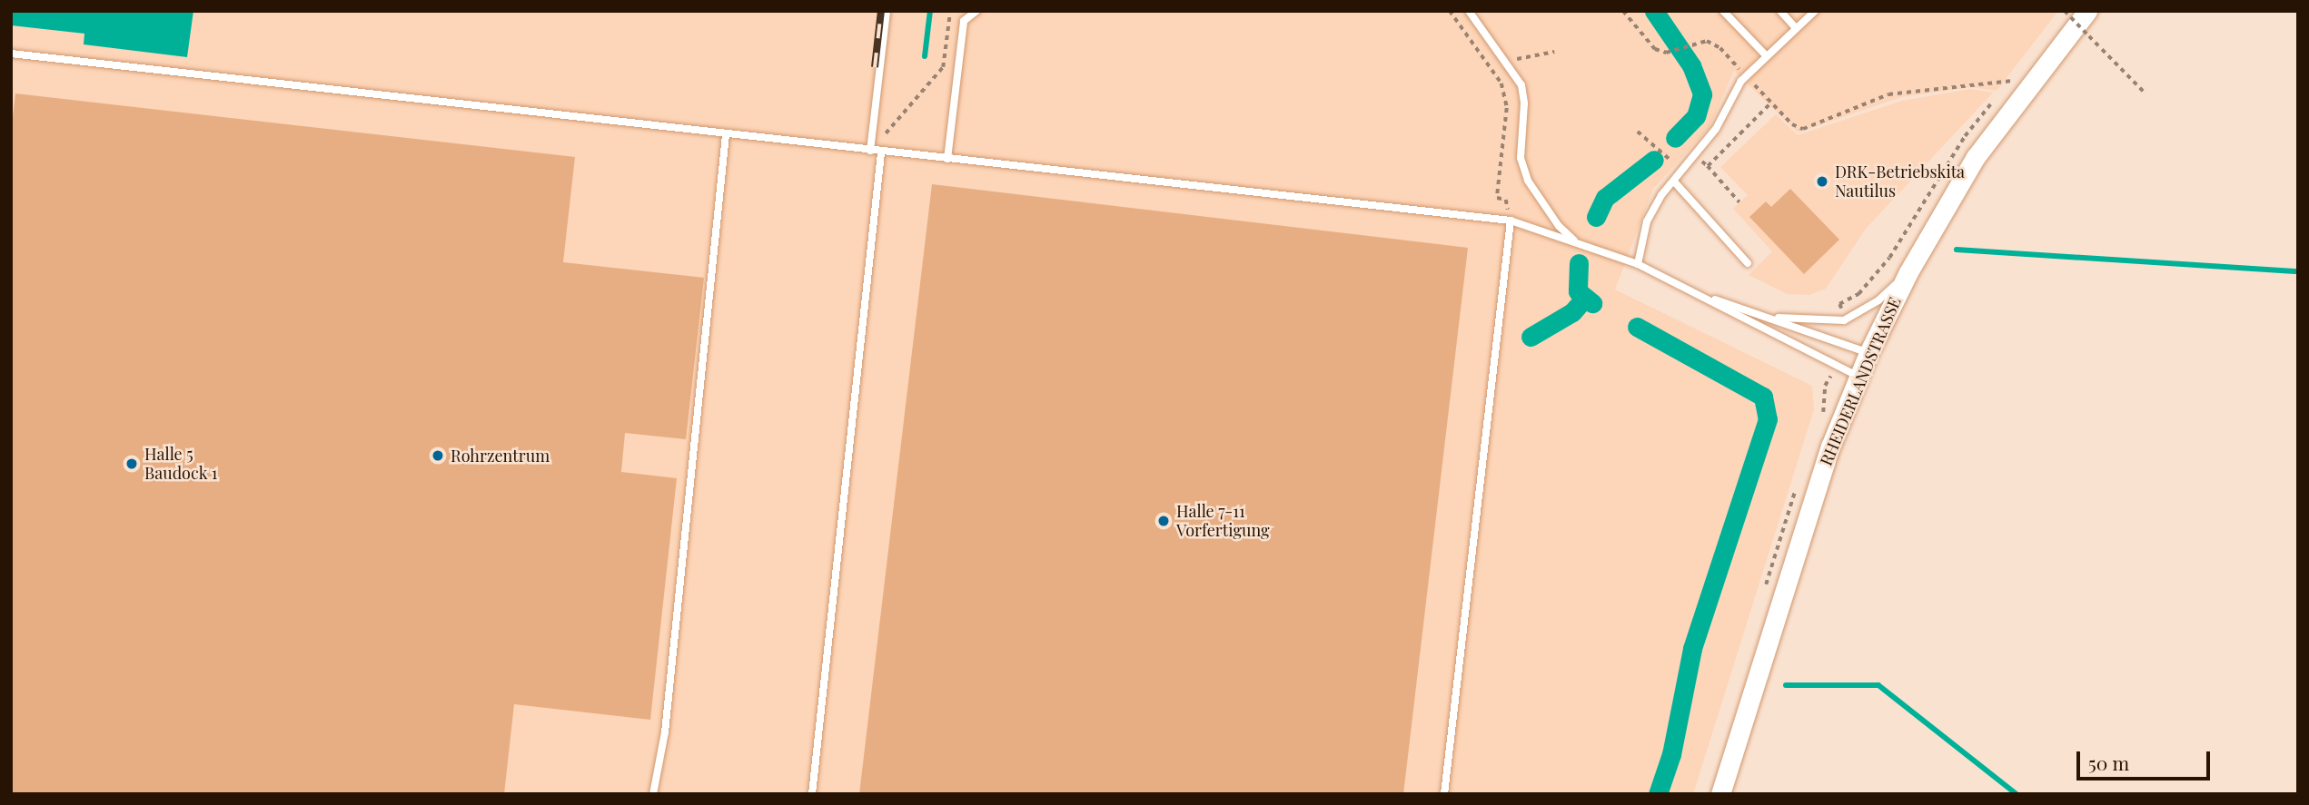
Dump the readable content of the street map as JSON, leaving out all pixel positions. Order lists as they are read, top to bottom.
{
  "streets": {
    "main road": ["RHEIDERLANDSTRASSE"]
  },
  "places": [
    "DRK-Betriebskita Nautilus",
    "Rohrzentrum",
    "Halle 5 Baudock 1",
    "Halle 7-11 Vorfertigung"
  ],
  "scale_bar": "50 m"
}
